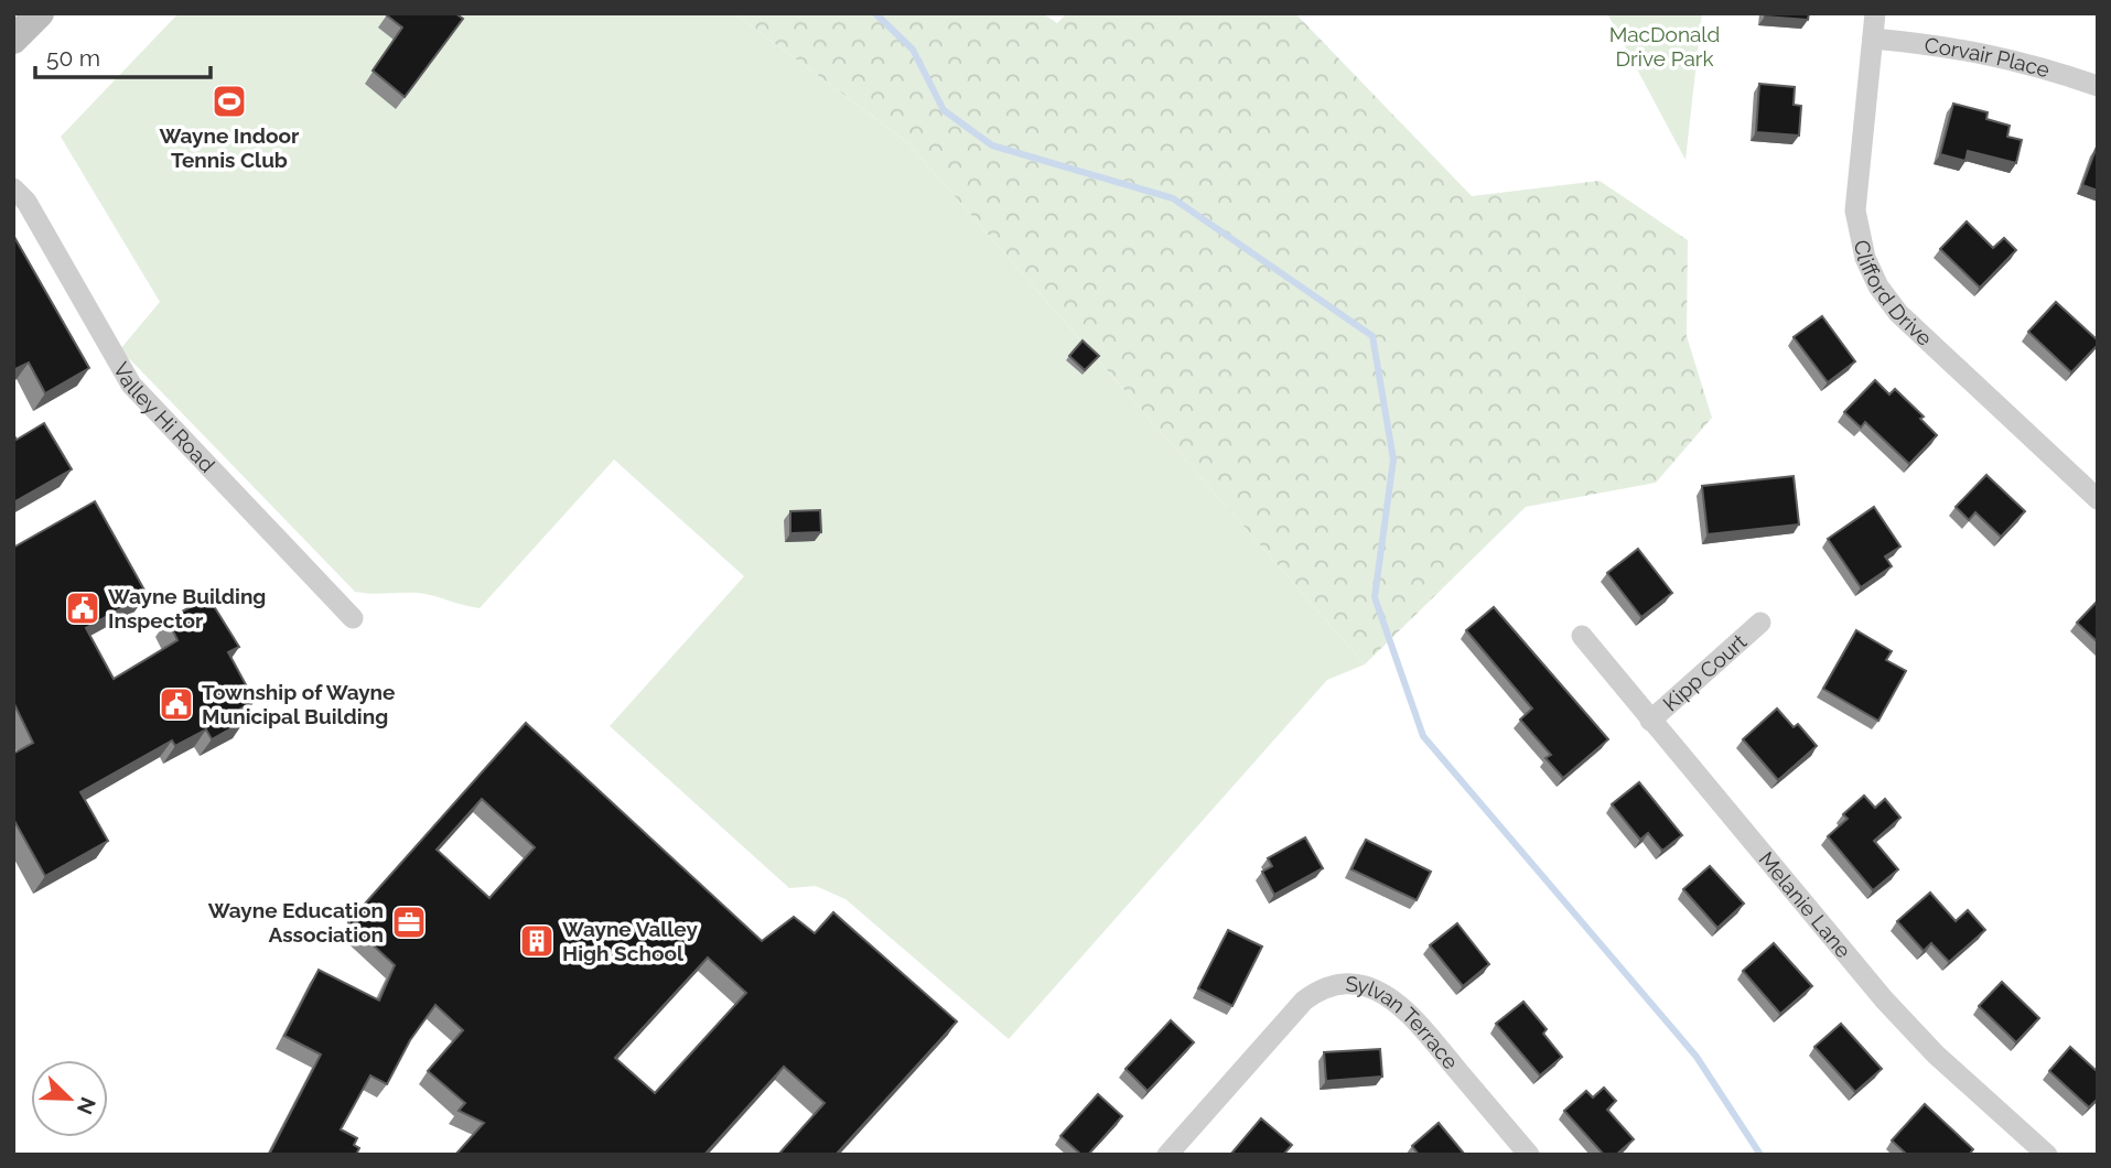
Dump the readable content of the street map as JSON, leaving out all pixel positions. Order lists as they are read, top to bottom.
{
  "streets": {
    "street": [
      "Corvair Place",
      "Clifford Drive",
      "Valley Hi Road",
      "Kipp Court",
      "Melanie Lane",
      "Sylvan Terrace"
    ]
  },
  "crossings": [
    ["Corvair Place", "Clifford Drive"],
    ["Kipp Court", "Melanie Lane"]
  ],
  "parks": ["MacDonald Drive Park"],
  "places": {
    "sports": ["Wayne Indoor Tennis Club"],
    "public building": ["Wayne Building Inspector", "Township of Wayne Municipal Building"],
    "office": ["Wayne Education Association"],
    "building": ["Wayne Valley High School"]
  },
  "scale_bar": "50 m",
  "north": "bottom right"
}
